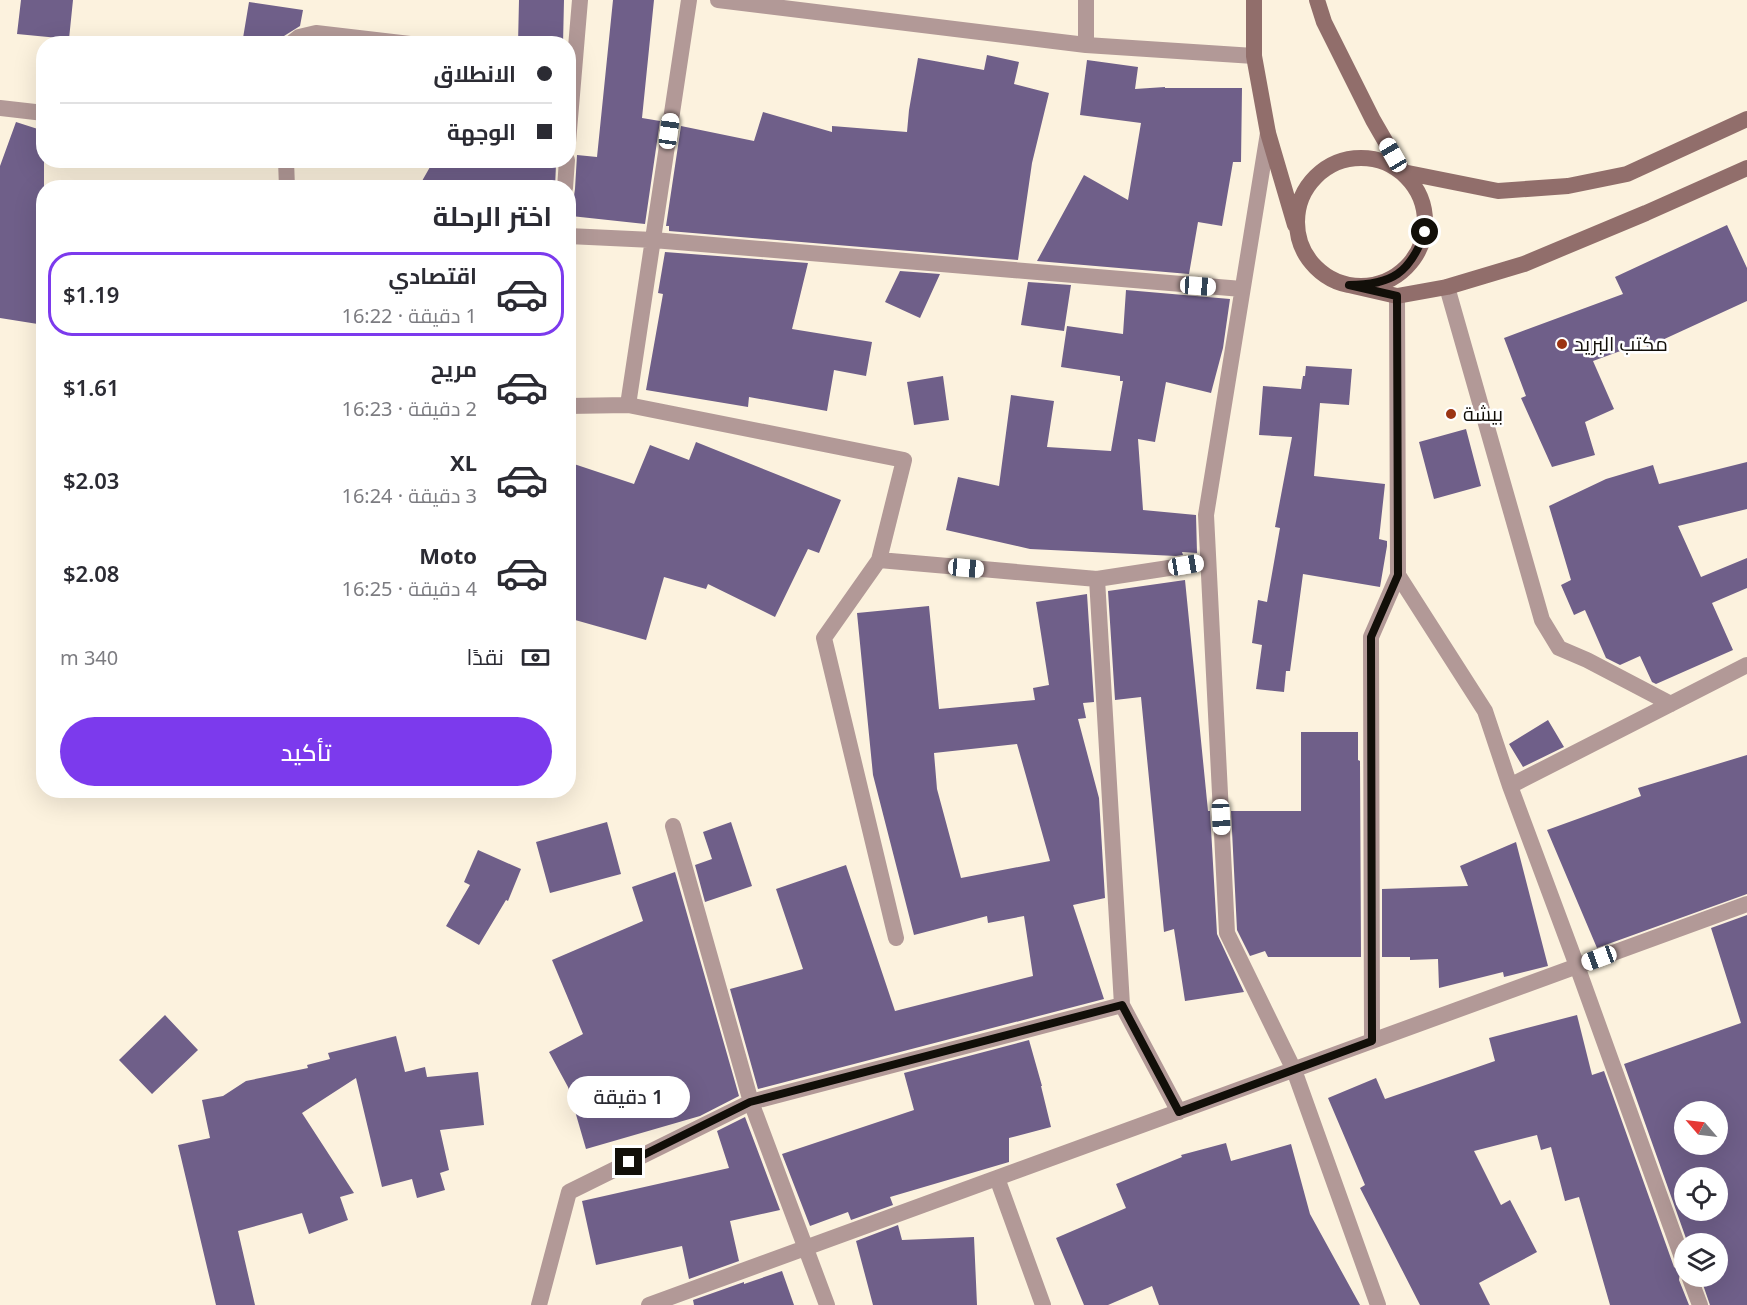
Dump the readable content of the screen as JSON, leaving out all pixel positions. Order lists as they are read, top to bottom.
{
  "places": ["مكتب البريد", "بيشة"],
  "north": "top left",
  "page": {
    "banner": ["الانطلاق", "الوجهة"],
    "heading": "اختر الرحلة",
    "list": [
      {
        "name": "اقتصادي",
        "note": "1 دقيقة · 16:22",
        "value": "$1.19"
      },
      {
        "name": "مريح",
        "note": "2 دقيقة · 16:23",
        "value": "$1.61"
      },
      {
        "name": "XL",
        "note": "3 دقيقة · 16:24",
        "value": "$2.03"
      },
      {
        "name": "Moto",
        "note": "4 دقيقة · 16:25",
        "value": "$2.08"
      }
    ],
    "pay": ["نقدًا", "340 m"],
    "buttons": "تأكيد",
    "bubble": "1 دقيقة"
  }
}
